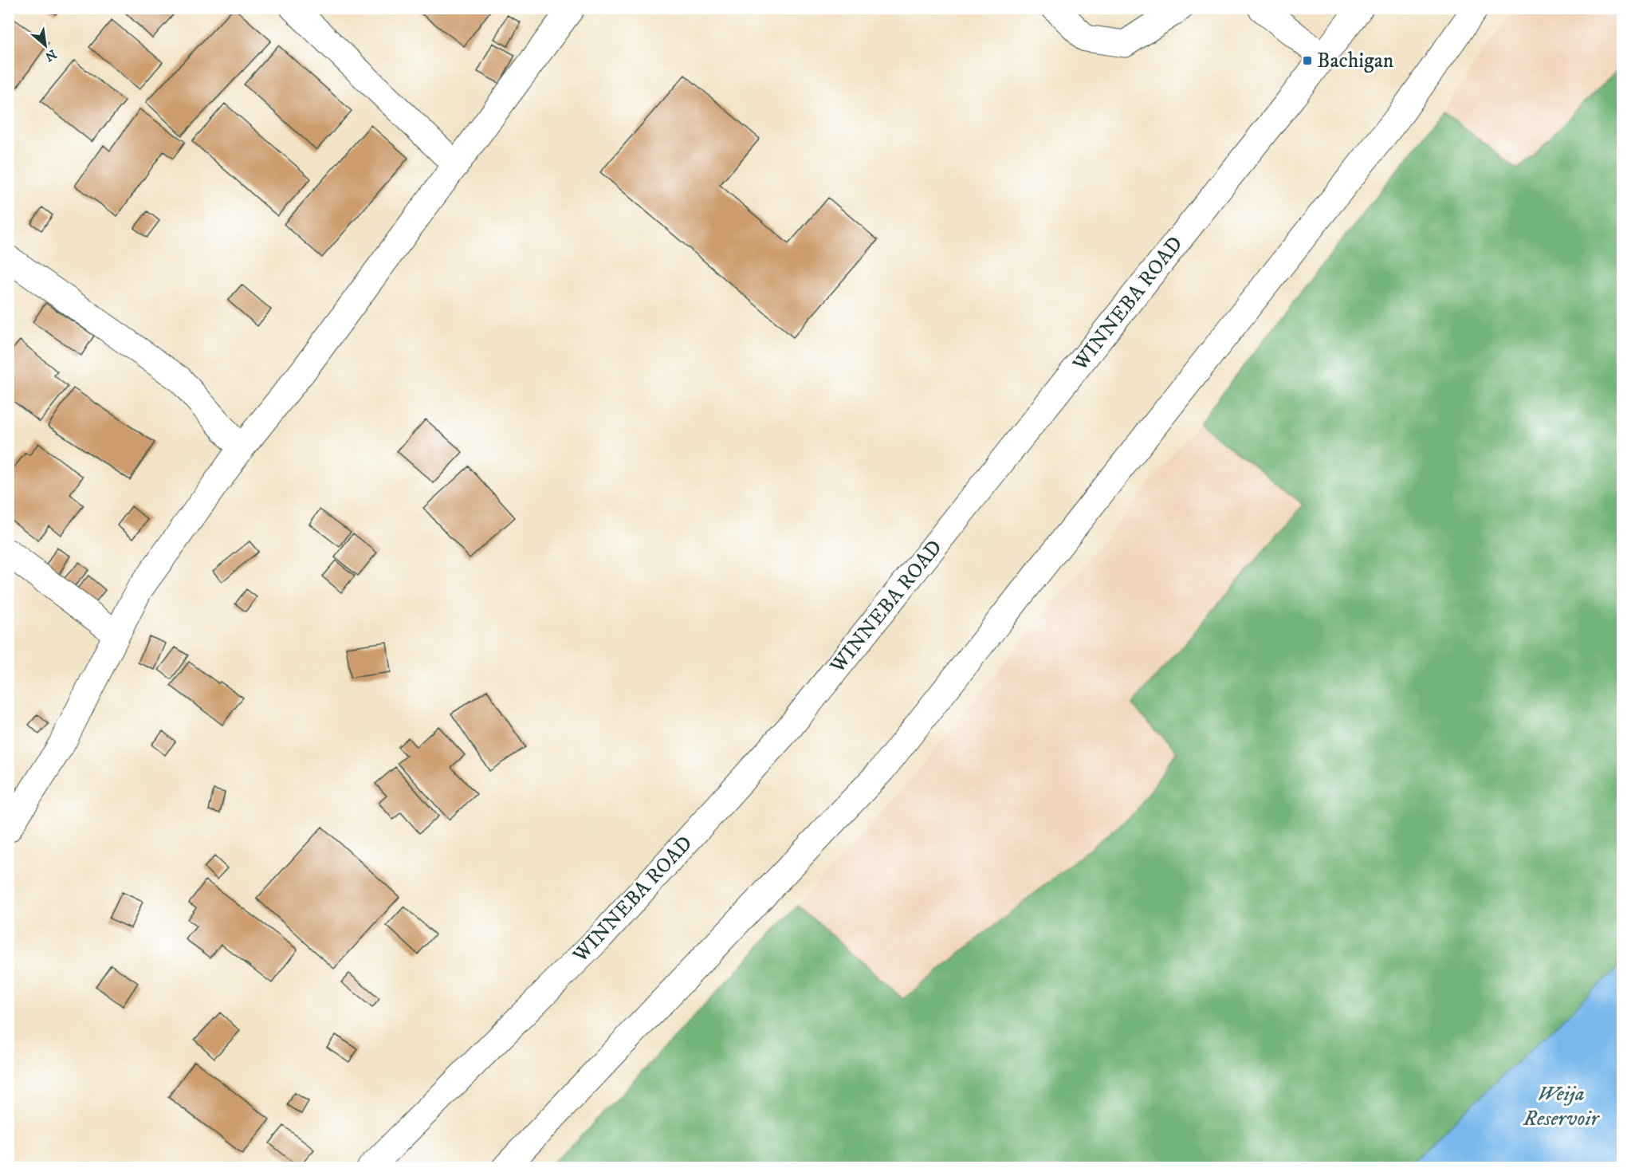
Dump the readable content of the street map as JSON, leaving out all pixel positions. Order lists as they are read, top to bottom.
{
  "streets": {
    "main road": ["WINNEBA ROAD"]
  },
  "water": ["Weija Reservoir"],
  "places": {
    "transit": ["Bachigan"]
  },
  "north": "bottom right"
}
